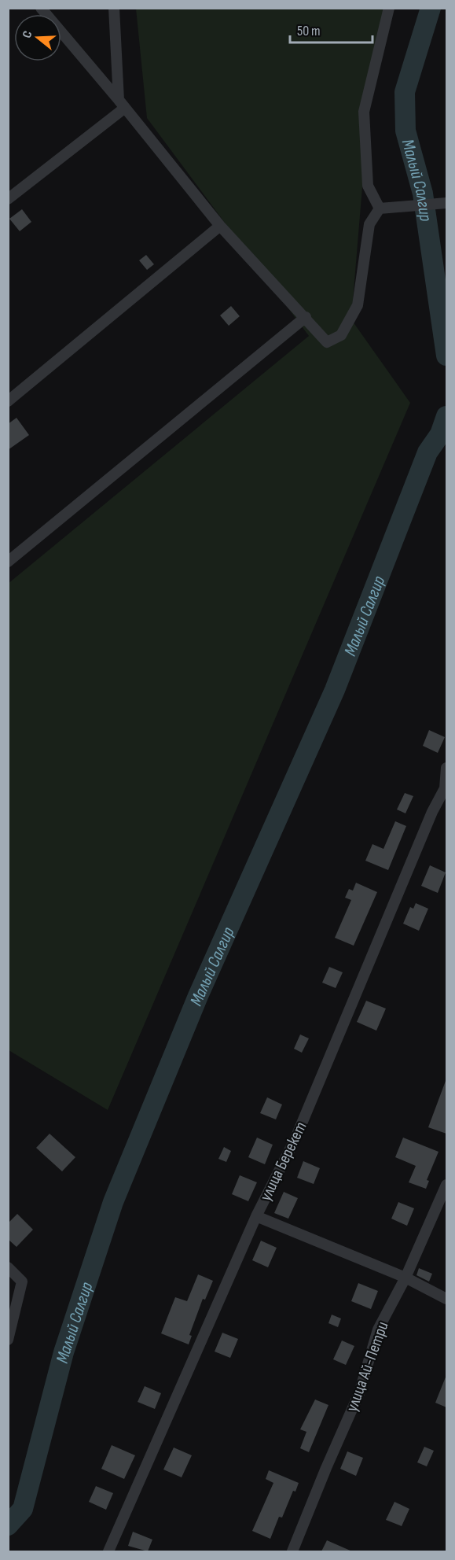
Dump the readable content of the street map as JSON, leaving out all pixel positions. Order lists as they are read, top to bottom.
{
  "streets": {
    "street": ["улица Берекет", "улица Ай-Петри"]
  },
  "water": ["Малый Салгир"],
  "scale_bar": "50 m",
  "north": "left"
}
